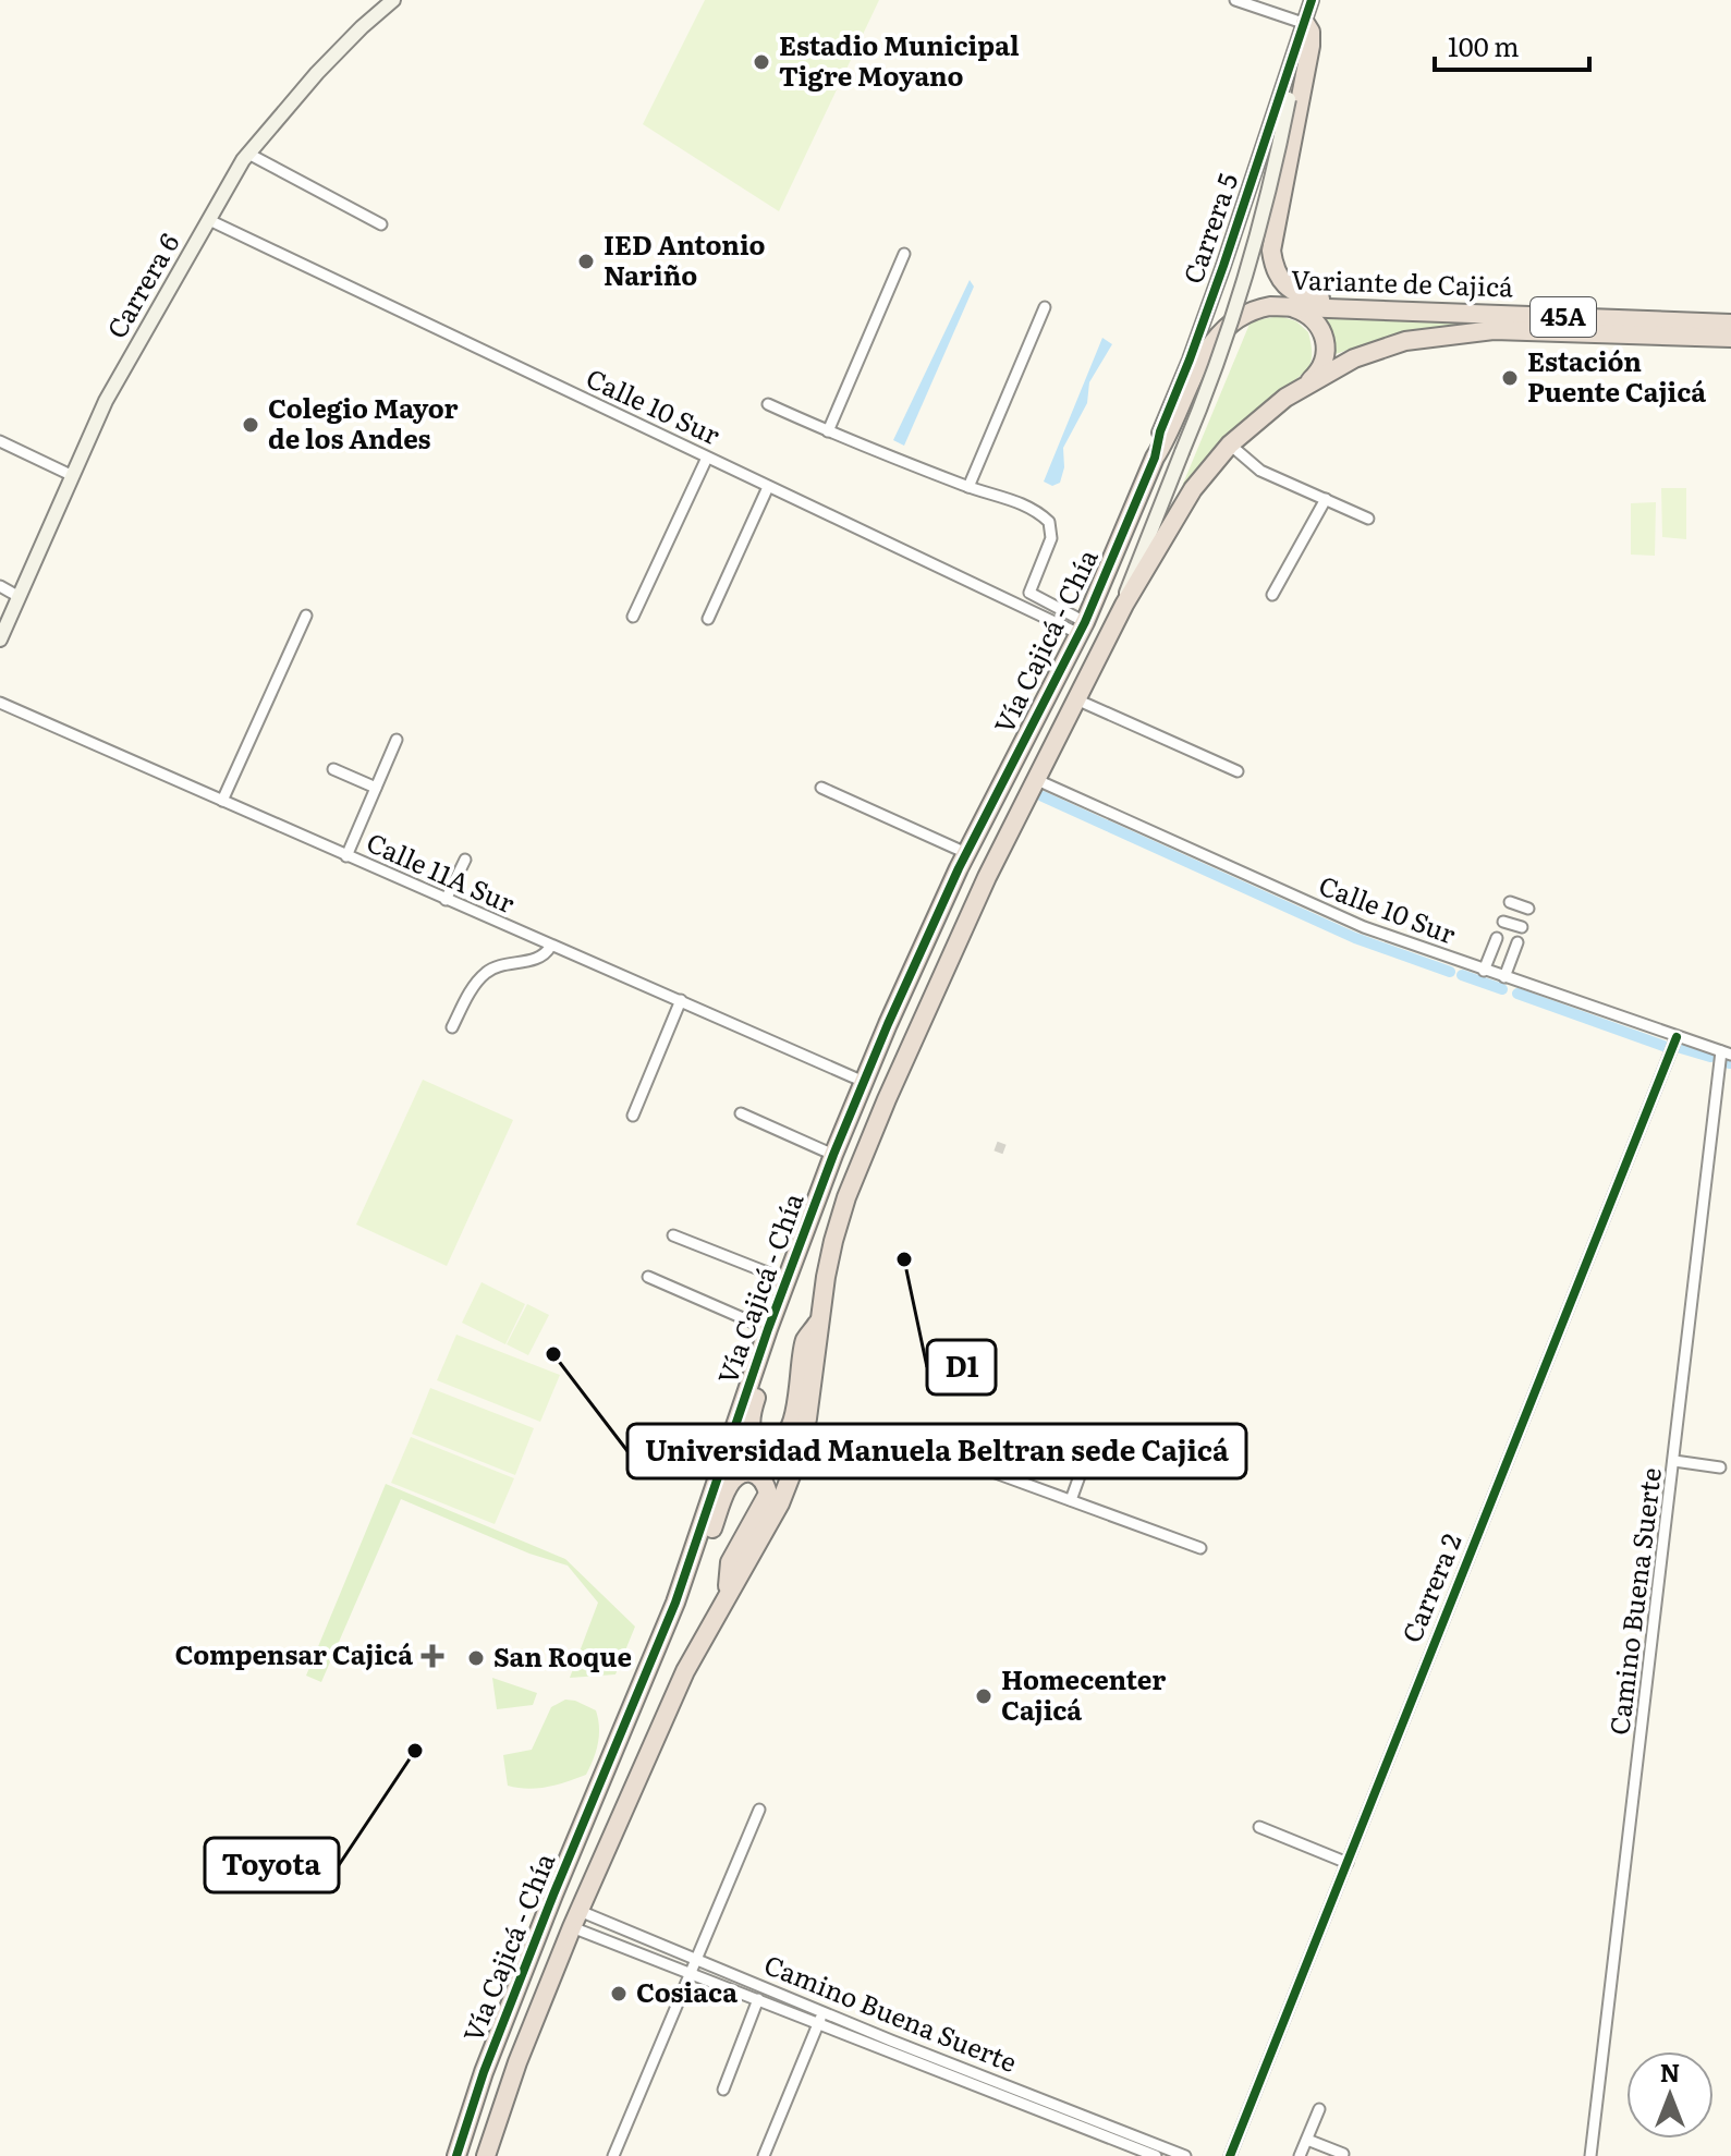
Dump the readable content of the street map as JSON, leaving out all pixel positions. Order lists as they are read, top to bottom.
{
  "streets": {
    "highway": ["Variante de Cajicá", "45A", "Vía Cajicá - Chía"],
    "main road": ["Carrera 5", "Carrera 6"],
    "street": [
      "Calle 10 Sur",
      "Calle 11A Sur",
      "Carrera 2",
      "Camino Buena Suerte"
    ]
  },
  "crossings": [
    ["Carrera 5", "Variante de Cajicá"],
    ["Carrera 5", "45A"],
    ["Carrera 5", "Vía Cajicá - Chía"],
    ["Variante de Cajicá", "45A"],
    ["Variante de Cajicá", "Vía Cajicá - Chía"],
    ["Carrera 6", "Calle 10 Sur"],
    ["45A", "Calle 10 Sur"],
    ["45A", "Camino Buena Suerte"],
    ["Calle 10 Sur", "Vía Cajicá - Chía"],
    ["Calle 10 Sur", "Carrera 2"],
    ["Calle 10 Sur", "Camino Buena Suerte"],
    ["Vía Cajicá - Chía", "Calle 11A Sur"]
  ],
  "places": {
    "other": [
      "Estadio Municipal Tigre Moyano",
      "IED Antonio Nariño",
      "Estación Puente Cajicá",
      "Colegio Mayor de los Andes",
      "D1",
      "Universidad Manuela Beltran sede Cajicá",
      "San Roque",
      "Homecenter Cajicá",
      "Toyota",
      "Cosiaca"
    ],
    "health": ["Compensar Cajicá"]
  },
  "scale_bar": "100 m",
  "north": "top"
}
